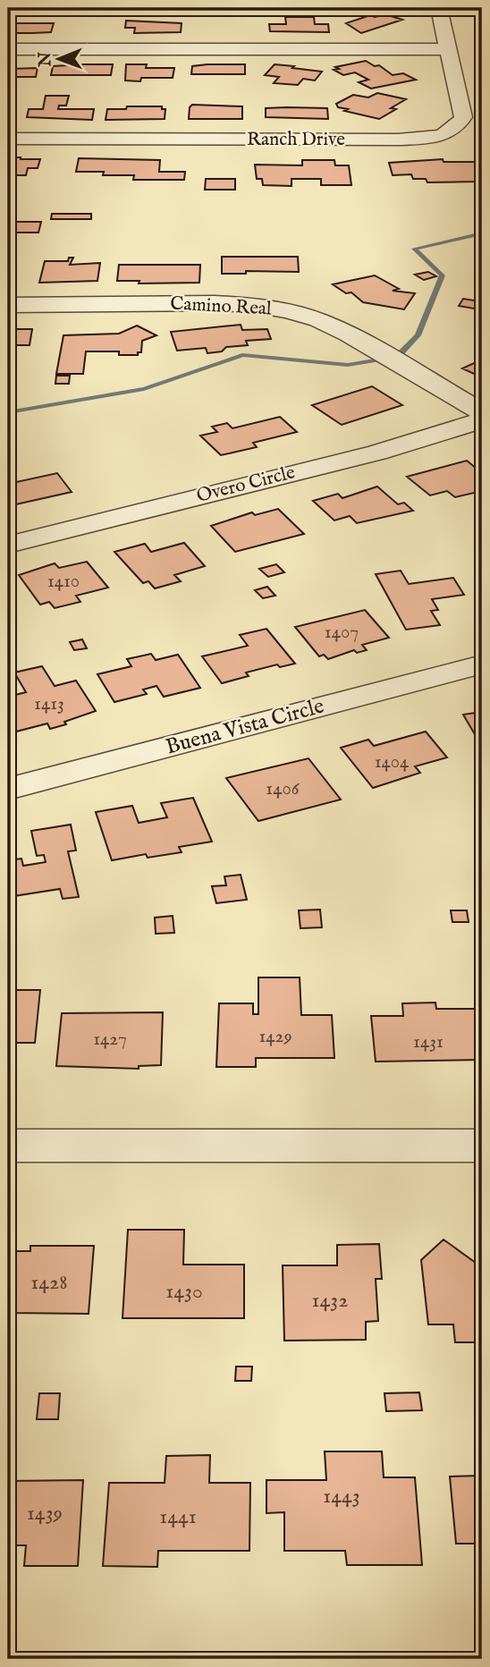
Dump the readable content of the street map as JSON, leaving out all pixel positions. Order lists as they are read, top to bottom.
{
  "streets": {
    "street": [
      "Ranch Drive",
      "Camino Real",
      "Overo Circle",
      "Buena Vista Circle"
    ]
  },
  "house_numbers": [
    "1410",
    "1407",
    "1413",
    "1404",
    "1406",
    "1429",
    "1427",
    "1431",
    "1428",
    "1430",
    "1432",
    "1443",
    "1439",
    "1441"
  ],
  "north": "left"
}
